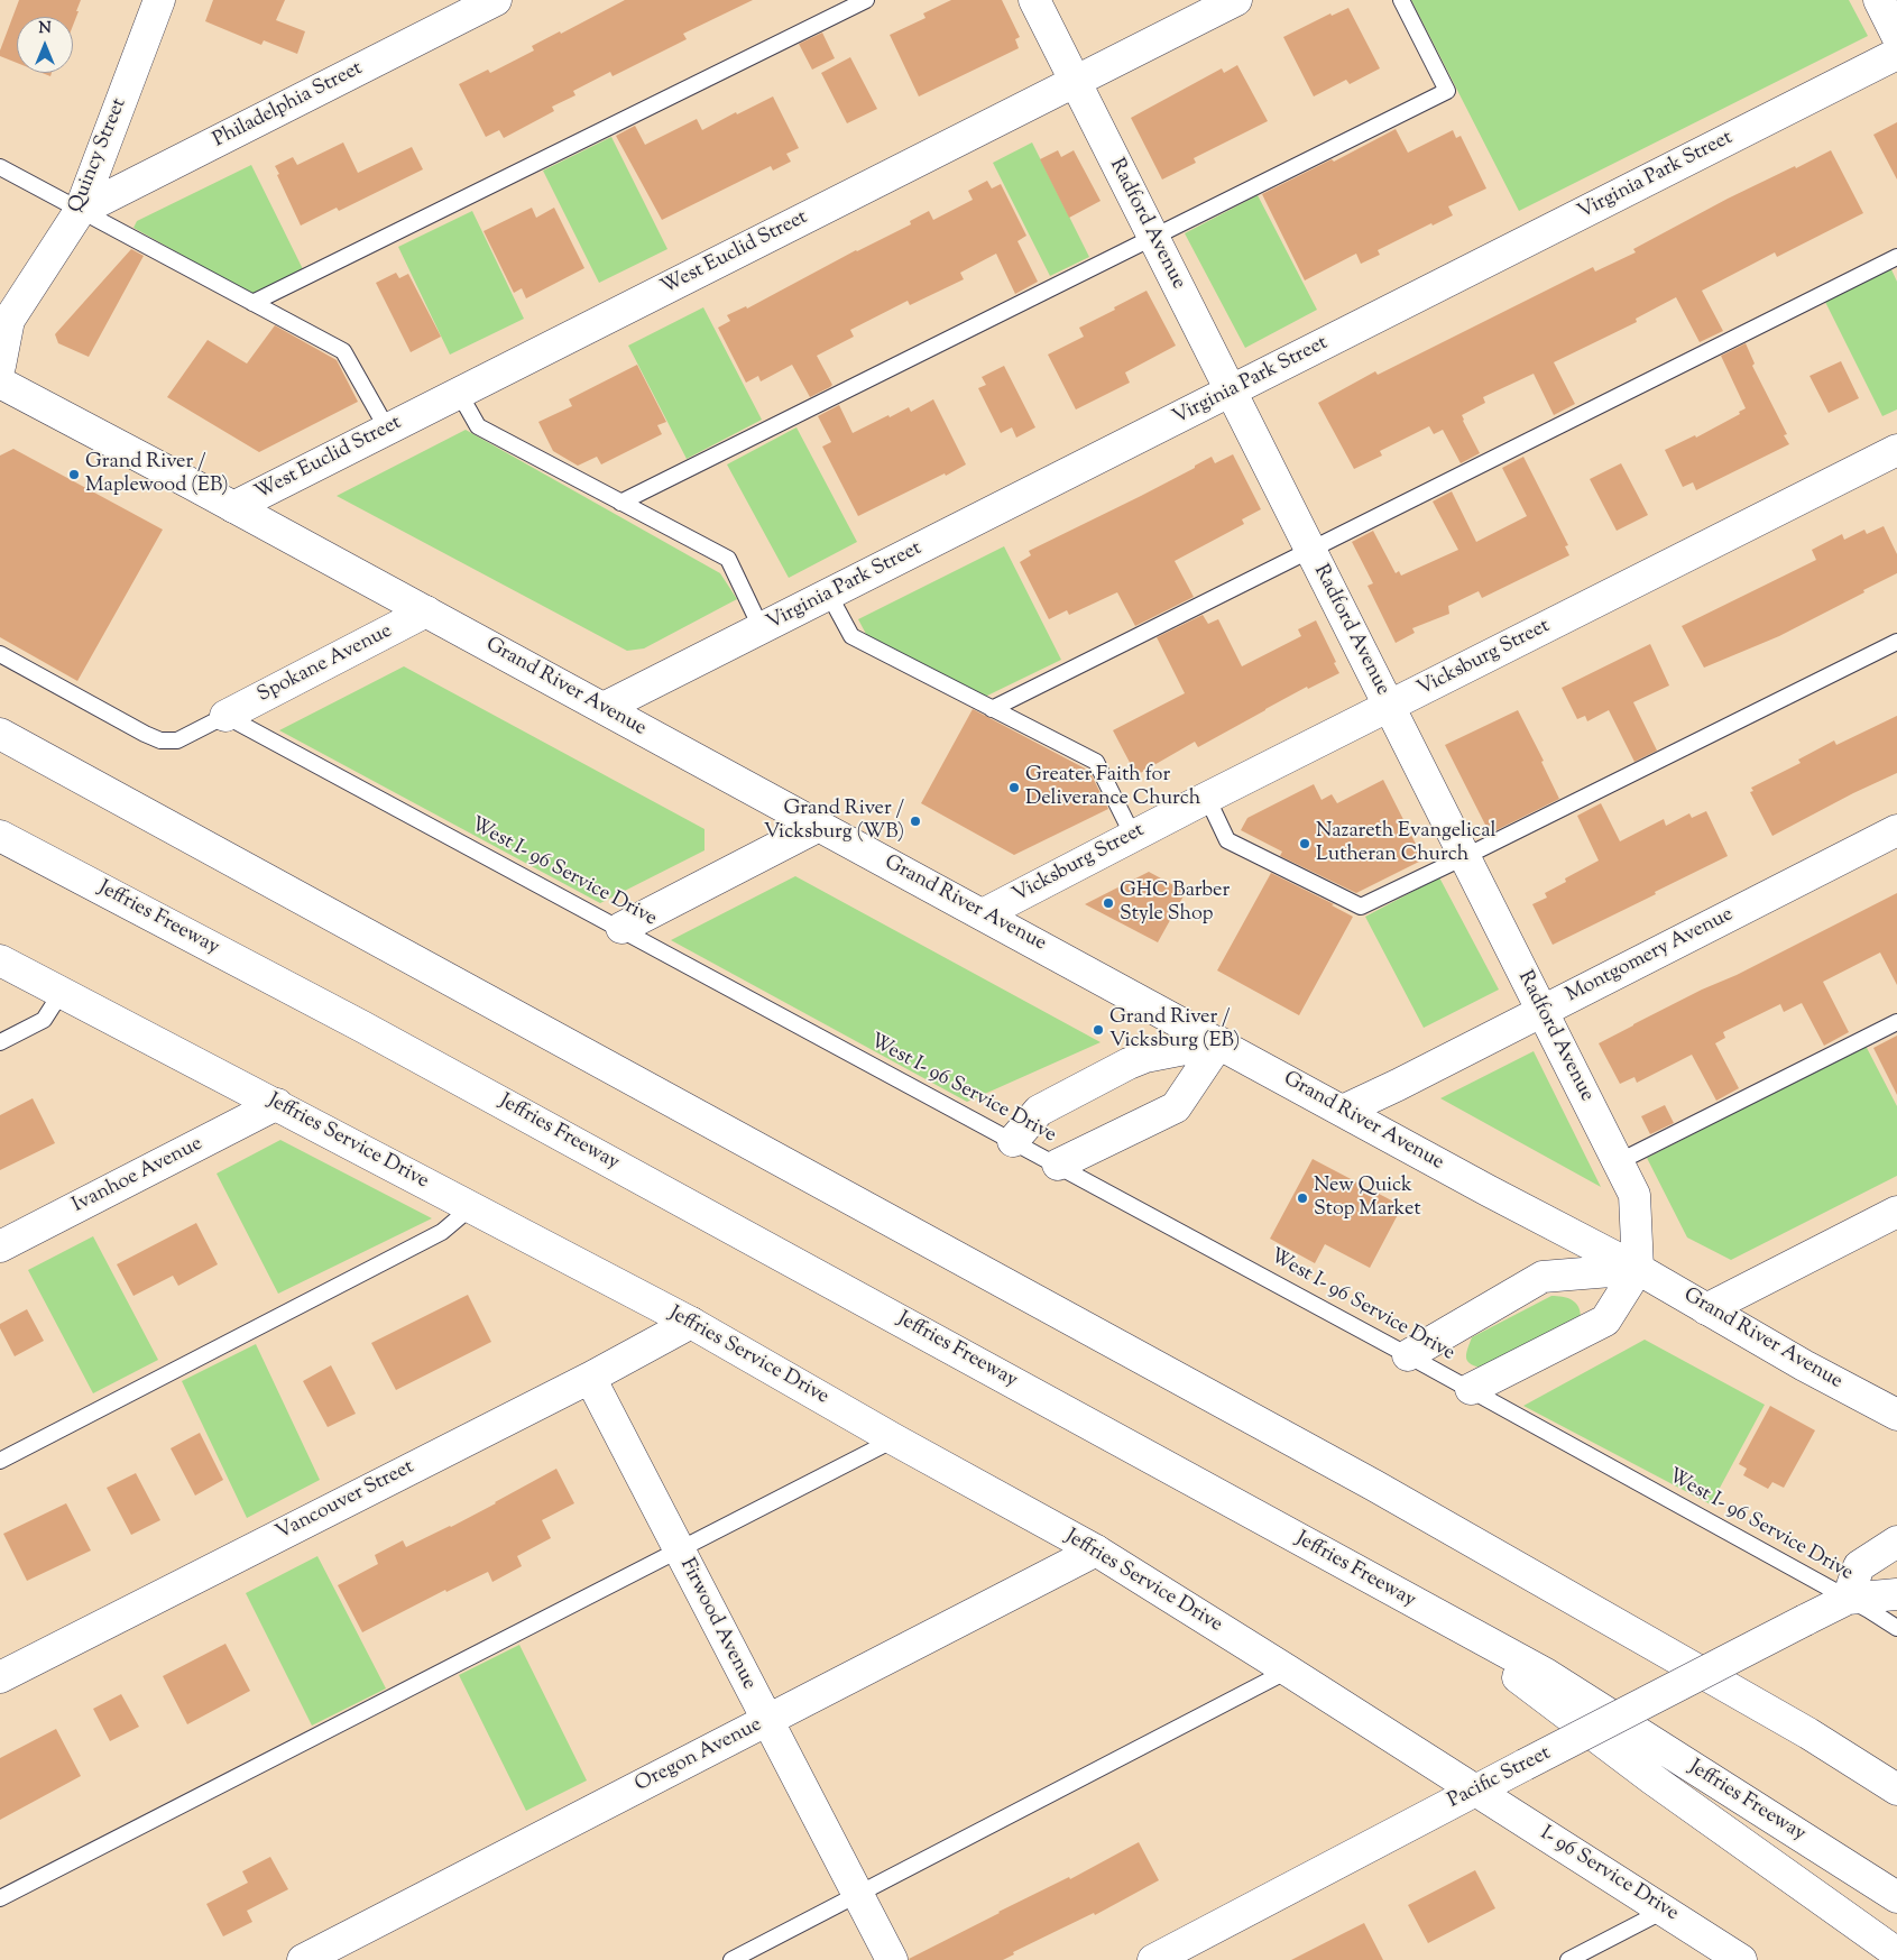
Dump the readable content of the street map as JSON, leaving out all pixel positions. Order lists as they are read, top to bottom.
{
  "streets": {
    "main road": [
      "Philadelphia Street",
      "Quincy Street",
      "Virginia Park Street",
      "Radford Avenue",
      "West Euclid Street",
      "Vicksburg Street",
      "Spokane Avenue",
      "Grand River Avenue",
      "Jeffries Freeway",
      "Montgomery Avenue",
      "Jeffries Service Drive",
      "Ivanhoe Avenue",
      "Vancouver Street",
      "Firwood Avenue",
      "Oregon Avenue",
      "Pacific Street",
      "I- 96 Service Drive"
    ],
    "lane": ["West I- 96 Service Drive"]
  },
  "crossings": [
    ["Philadelphia Street", "Quincy Street"],
    ["Virginia Park Street", "Radford Avenue"],
    ["Virginia Park Street", "Grand River Avenue"],
    ["Radford Avenue", "West Euclid Street"],
    ["Radford Avenue", "Vicksburg Street"],
    ["Radford Avenue", "Grand River Avenue"],
    ["Radford Avenue", "Montgomery Avenue"],
    ["West Euclid Street", "Grand River Avenue"],
    ["Vicksburg Street", "Grand River Avenue"],
    ["Spokane Avenue", "Grand River Avenue"],
    ["Spokane Avenue", "West I- 96 Service Drive"],
    ["Grand River Avenue", "Montgomery Avenue"],
    ["West I- 96 Service Drive", "Pacific Street"],
    ["Jeffries Service Drive", "Ivanhoe Avenue"],
    ["Jeffries Service Drive", "Vancouver Street"],
    ["Jeffries Service Drive", "Oregon Avenue"],
    ["Jeffries Service Drive", "Pacific Street"],
    ["Jeffries Service Drive", "I- 96 Service Drive"],
    ["Vancouver Street", "Firwood Avenue"],
    ["Firwood Avenue", "Oregon Avenue"],
    ["Pacific Street", "I- 96 Service Drive"]
  ],
  "places": [
    "Grand River / Maplewood (EB)",
    "Greater Faith for Deliverance Church",
    "Grand River / Vicksburg (WB)",
    "Nazareth Evangelical Lutheran Church",
    "GHC Barber Style Shop",
    "Grand River / Vicksburg (EB)",
    "New Quick Stop Market"
  ],
  "north": "top"
}
